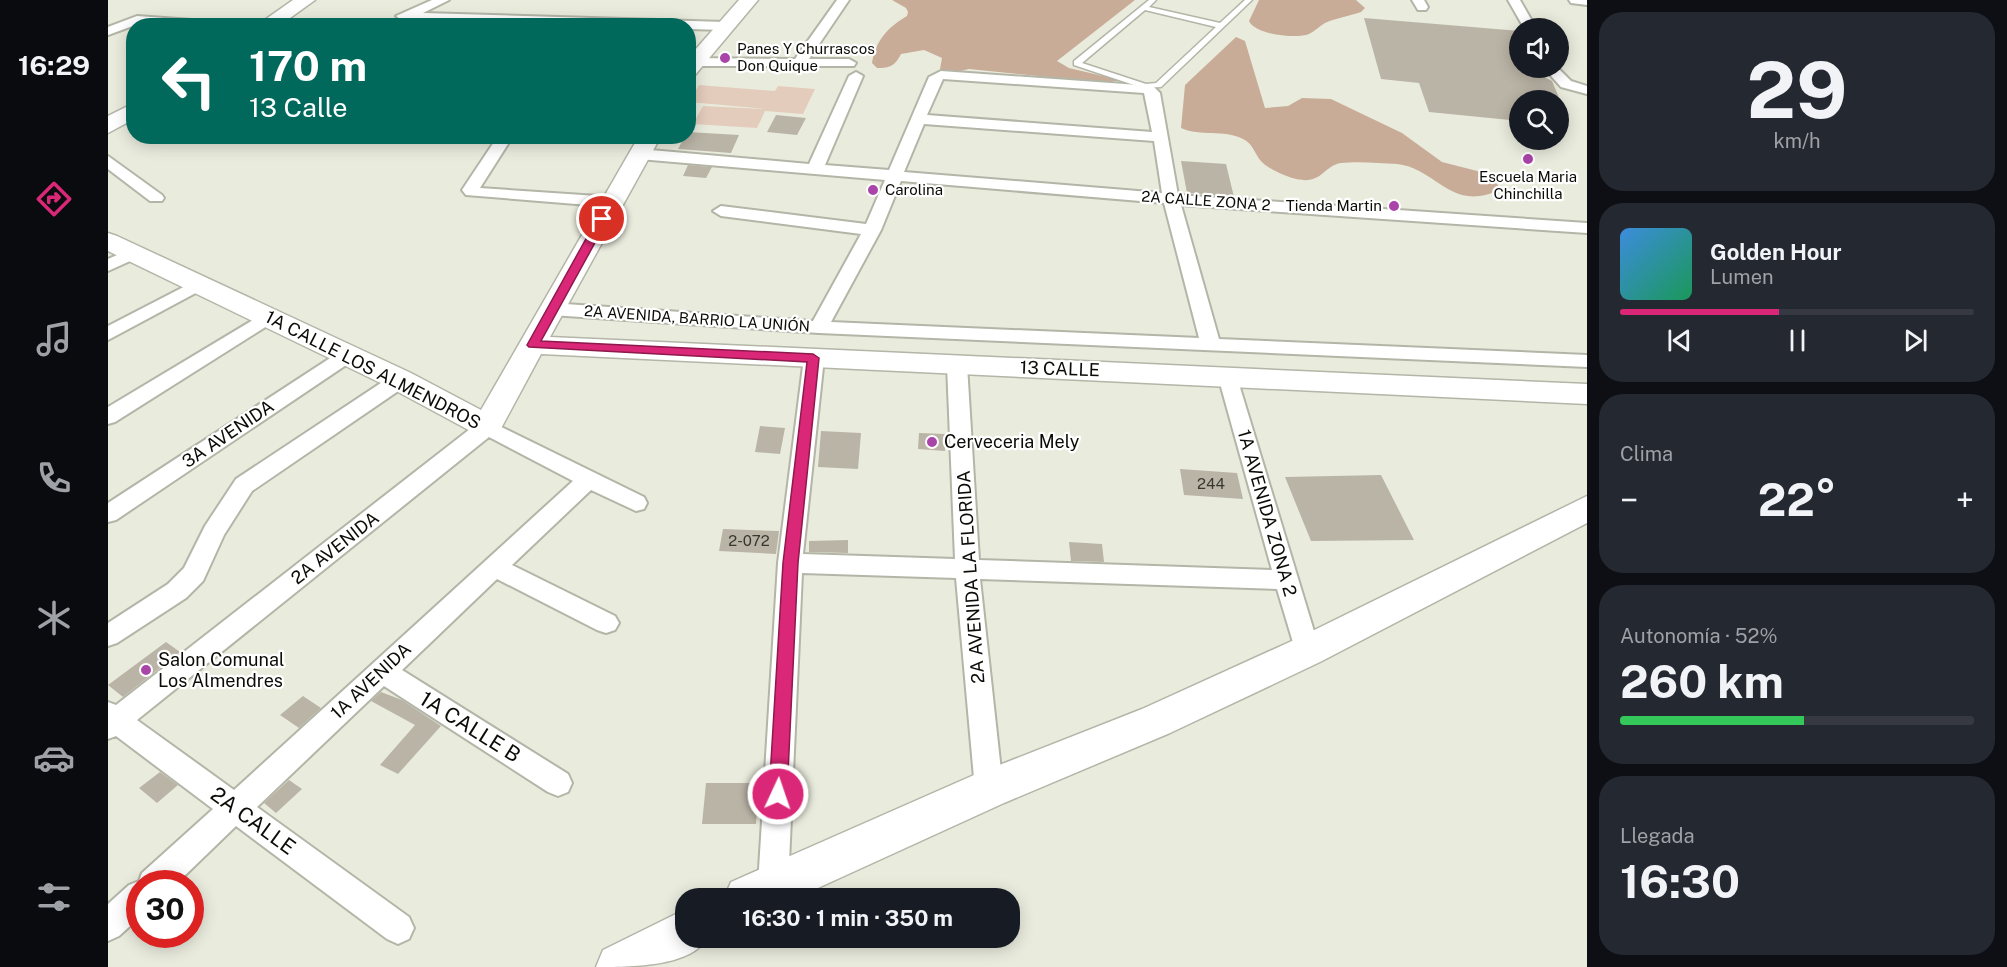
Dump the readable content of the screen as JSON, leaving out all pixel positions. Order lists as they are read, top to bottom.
{
  "streets": {
    "street": [
      "2A CALLE ZONA 2",
      "2A AVENIDA, BARRIO LA UNIÓN",
      "13 CALLE",
      "1A CALLE LOS ALMENDROS",
      "3A AVENIDA",
      "1A AVENIDA ZONA 2",
      "2A AVENIDA",
      "2A AVENIDA LA FLORIDA",
      "1A AVENIDA",
      "1A CALLE B",
      "2A CALLE"
    ]
  },
  "crossings": [
    ["2A CALLE ZONA 2", "2A AVENIDA, BARRIO LA UNIÓN"],
    ["2A CALLE ZONA 2", "2A AVENIDA"],
    ["2A AVENIDA, BARRIO LA UNIÓN", "2A AVENIDA"],
    ["13 CALLE", "1A AVENIDA ZONA 2"],
    ["13 CALLE", "2A AVENIDA"],
    ["13 CALLE", "2A AVENIDA LA FLORIDA"],
    ["1A CALLE LOS ALMENDROS", "3A AVENIDA"],
    ["1A CALLE LOS ALMENDROS", "2A AVENIDA"],
    ["1A CALLE LOS ALMENDROS", "1A AVENIDA"],
    ["2A AVENIDA", "2A CALLE"],
    ["1A AVENIDA", "1A CALLE B"],
    ["1A AVENIDA", "2A CALLE"]
  ],
  "places": [
    "Panes Y Churrascos Don Quique",
    "Escuela Maria Chinchilla",
    "Carolina",
    "Tienda Martin",
    "Cerveceria Mely",
    "Salon Comunal Los Almendres"
  ],
  "house_numbers": ["244", "2-072"],
  "page": {
    "tabs": "16:29",
    "tile": [
      ["29", "km/h"],
      "Clima",
      ["Autonomía · 52%", "260 km"],
      ["Llegada", "16:30"]
    ],
    "turn": ["170 m", "13 Calle"],
    "song": ["Golden Hour", "Lumen"],
    "heat": ["−", "22°", "+"],
    "limit": "30",
    "trip": "16:30 · 1 min · 350 m"
  }
}
